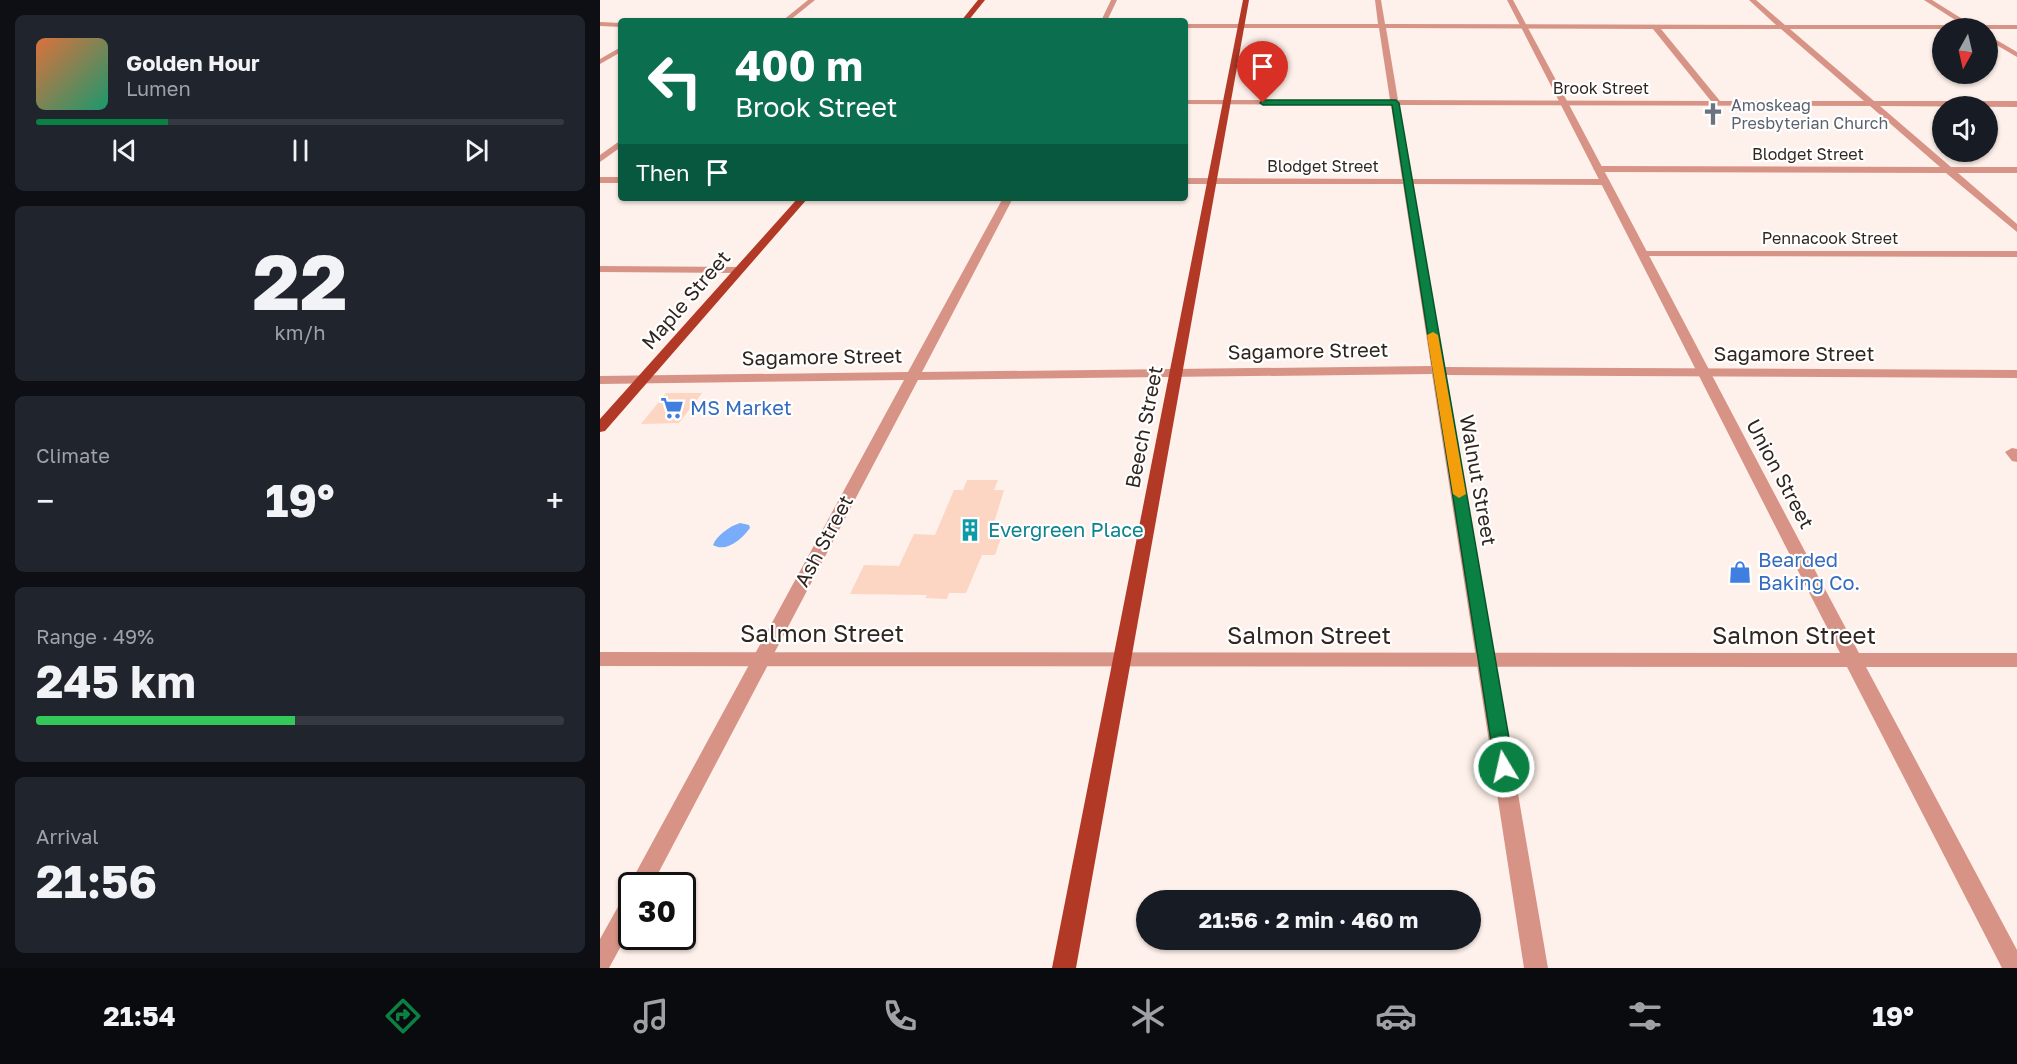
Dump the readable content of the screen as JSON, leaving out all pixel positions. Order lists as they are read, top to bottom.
{
  "streets": {
    "main road": ["Maple Street", "Beech Street"],
    "street": [
      "Brook Street",
      "Blodget Street",
      "Pennacook Street",
      "Sagamore Street",
      "Union Street",
      "Walnut Street",
      "Ash Street",
      "Salmon Street"
    ]
  },
  "crossings": [
    ["Brook Street", "Beech Street"],
    ["Brook Street", "Union Street"],
    ["Brook Street", "Walnut Street"],
    ["Blodget Street", "Beech Street"],
    ["Blodget Street", "Union Street"],
    ["Blodget Street", "Walnut Street"],
    ["Pennacook Street", "Union Street"],
    ["Maple Street", "Sagamore Street"],
    ["Sagamore Street", "Beech Street"],
    ["Sagamore Street", "Union Street"],
    ["Sagamore Street", "Walnut Street"],
    ["Sagamore Street", "Ash Street"],
    ["Beech Street", "Salmon Street"],
    ["Union Street", "Salmon Street"],
    ["Walnut Street", "Salmon Street"],
    ["Ash Street", "Salmon Street"]
  ],
  "places": {
    "church": ["Amoskeag Presbyterian Church"],
    "supermarket": ["MS Market"],
    "building": ["Evergreen Place"],
    "shop": ["Bearded Baking Co."]
  },
  "north": "bottom",
  "page": {
    "turn": ["400 m", "Brook Street"],
    "song": ["Golden Hour", "Lumen"],
    "then": "Then",
    "tile": [
      ["22", "km/h"],
      "Climate",
      ["Range · 49%", "245 km"],
      ["Arrival", "21:56"]
    ],
    "heat": ["−", "19°", "+"],
    "limit": "30",
    "trip": "21:56 · 2 min · 460 m",
    "tabs": ["21:54", "19°"]
  }
}
